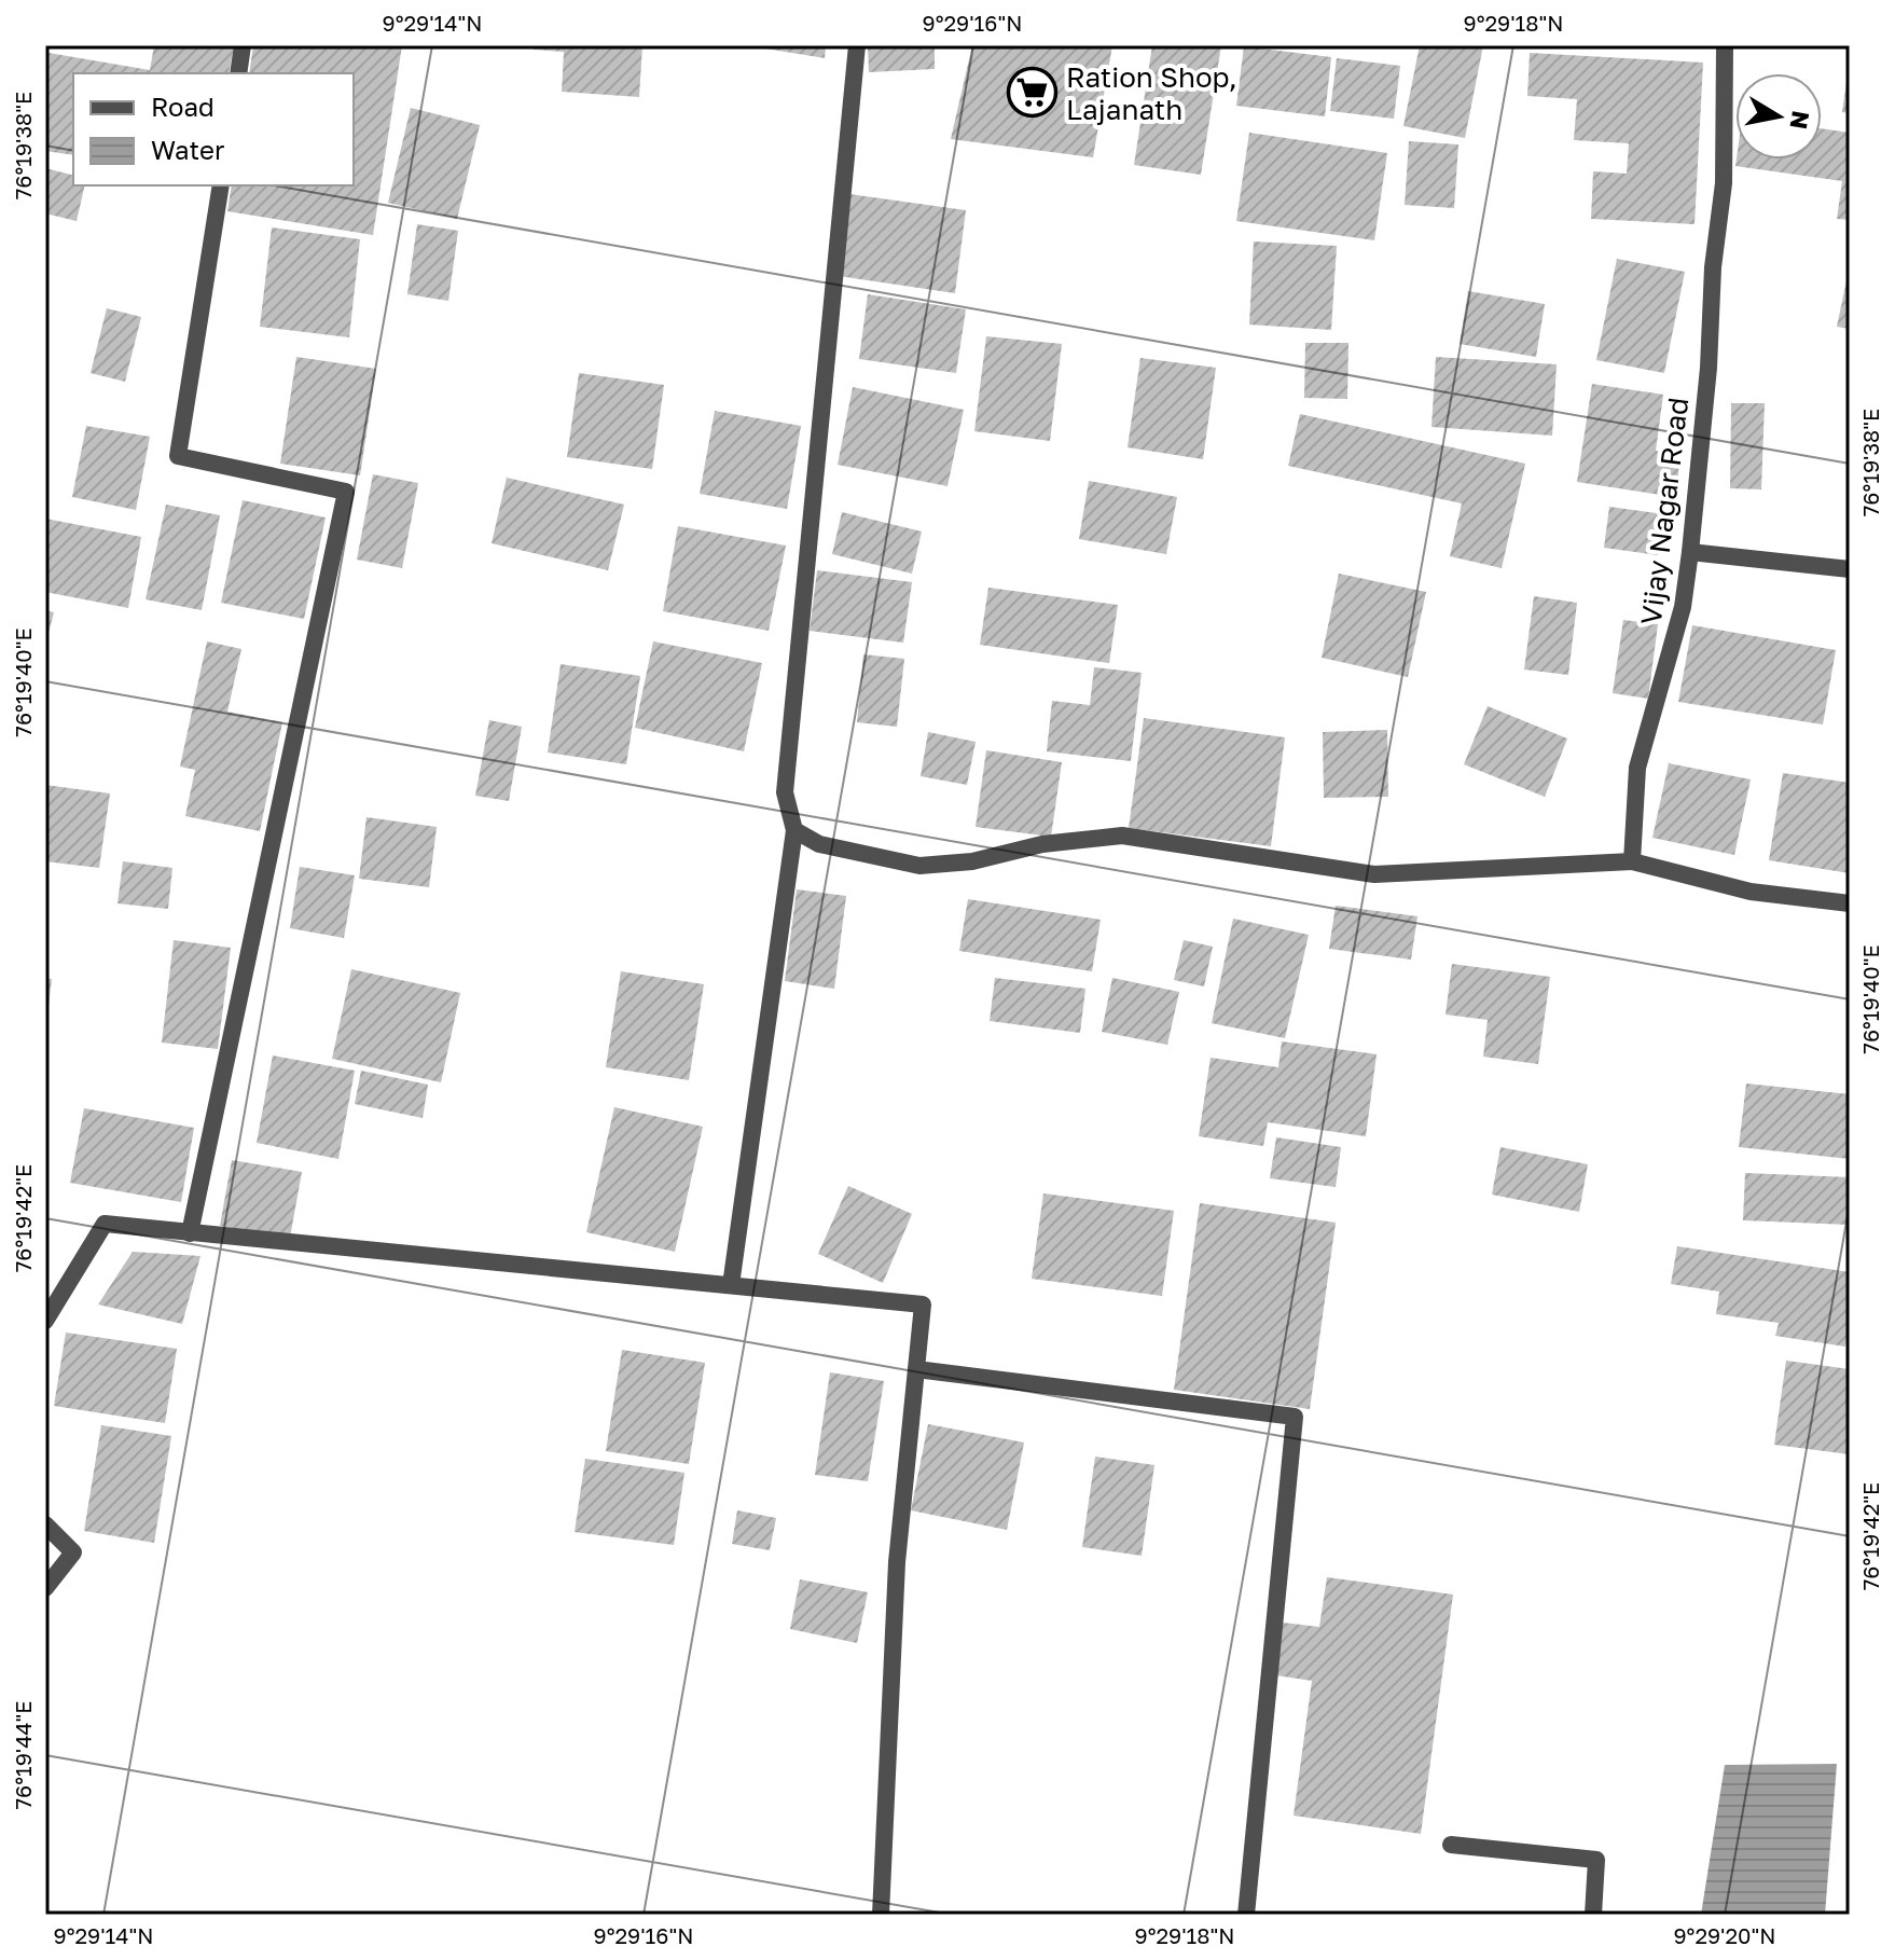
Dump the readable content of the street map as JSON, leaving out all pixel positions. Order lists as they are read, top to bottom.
{
  "streets": {
    "street": ["Vijay Nagar Road"]
  },
  "places": {
    "supermarket": ["Ration Shop, Lajanath"]
  },
  "legend": ["Road", "Water"],
  "north": "right",
  "coordinates": [
    "9°29'14\"N",
    "9°29'16\"N",
    "9°29'18\"N",
    "76°19'38\"E",
    "76°19'40\"E",
    "76°19'42\"E",
    "76°19'44\"E",
    "9°29'20\"N"
  ]
}
